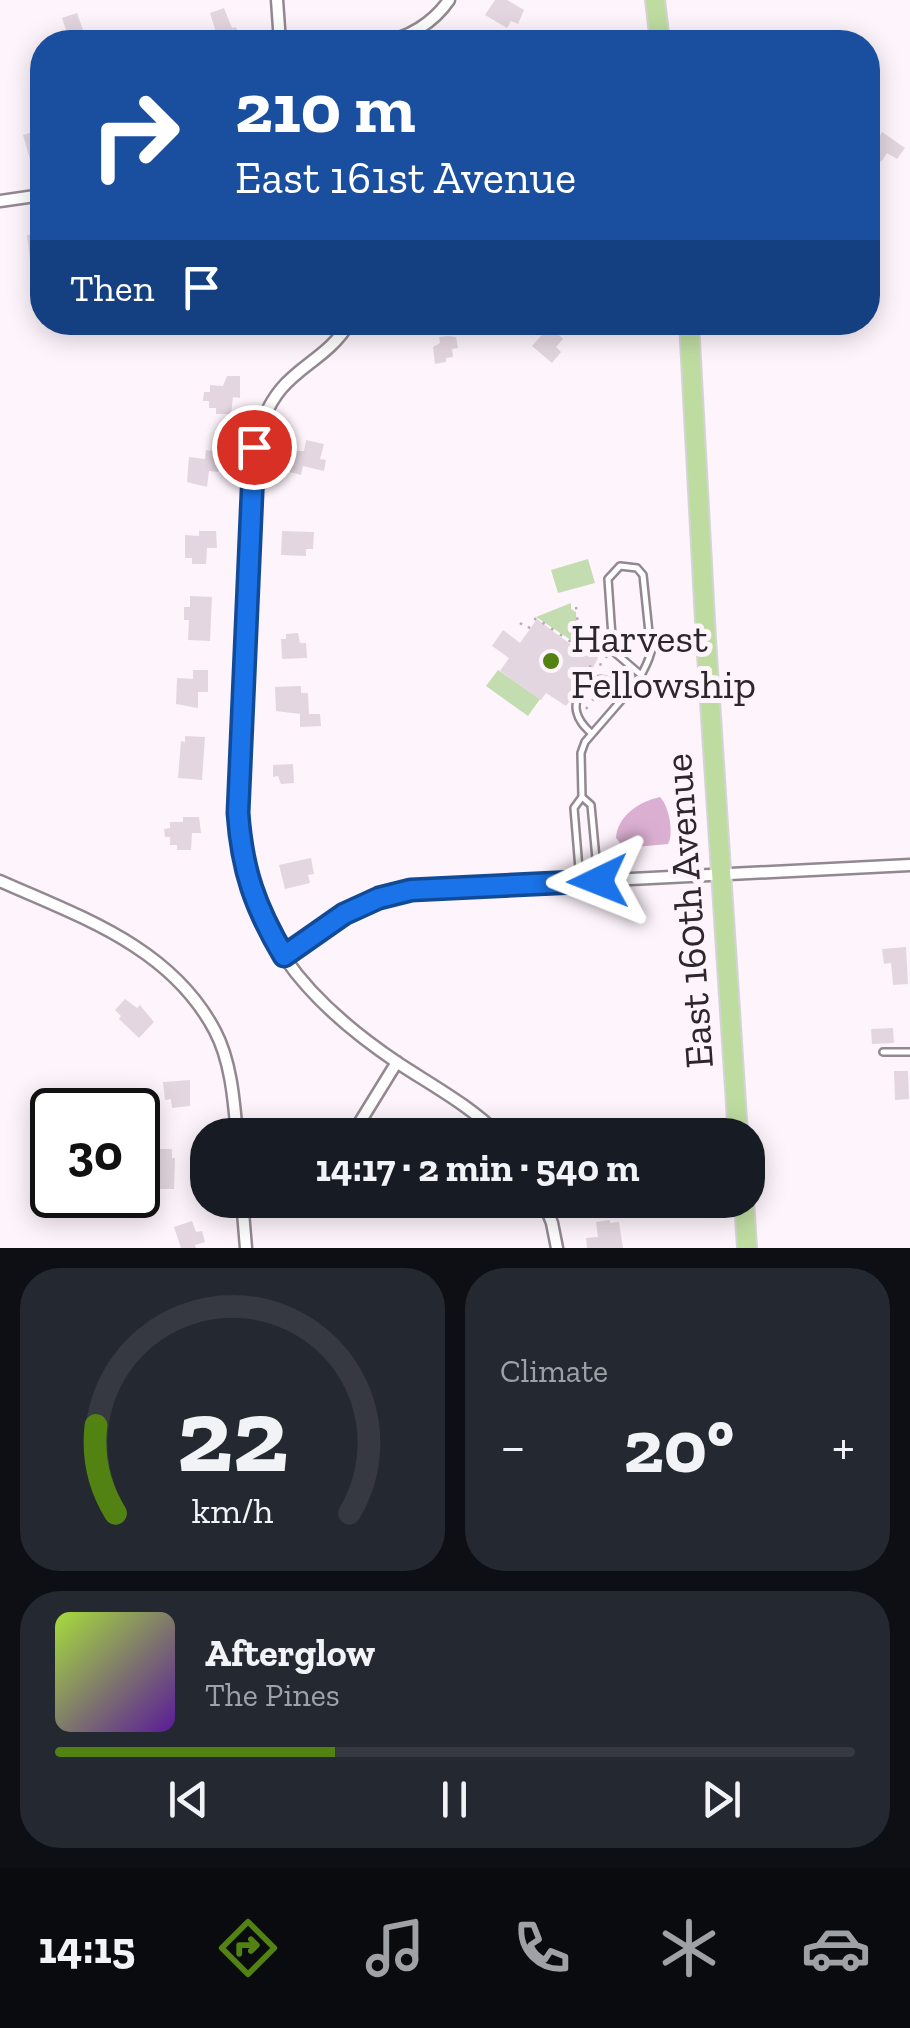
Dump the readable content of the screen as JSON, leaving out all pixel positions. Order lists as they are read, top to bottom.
{
  "streets": {
    "main road": ["East 160th Avenue"]
  },
  "places": ["Harvest Fellowship"],
  "page": {
    "turn": ["210 m", "East 161st Avenue"],
    "then": "Then",
    "limit": "30",
    "trip": "14:17 · 2 min · 540 m",
    "tile": "Climate",
    "heat": ["−", "20°", "+"],
    "song": ["Afterglow", "The Pines"],
    "tabs": "14:15",
    "gauge": ["22", "km/h"]
  }
}
